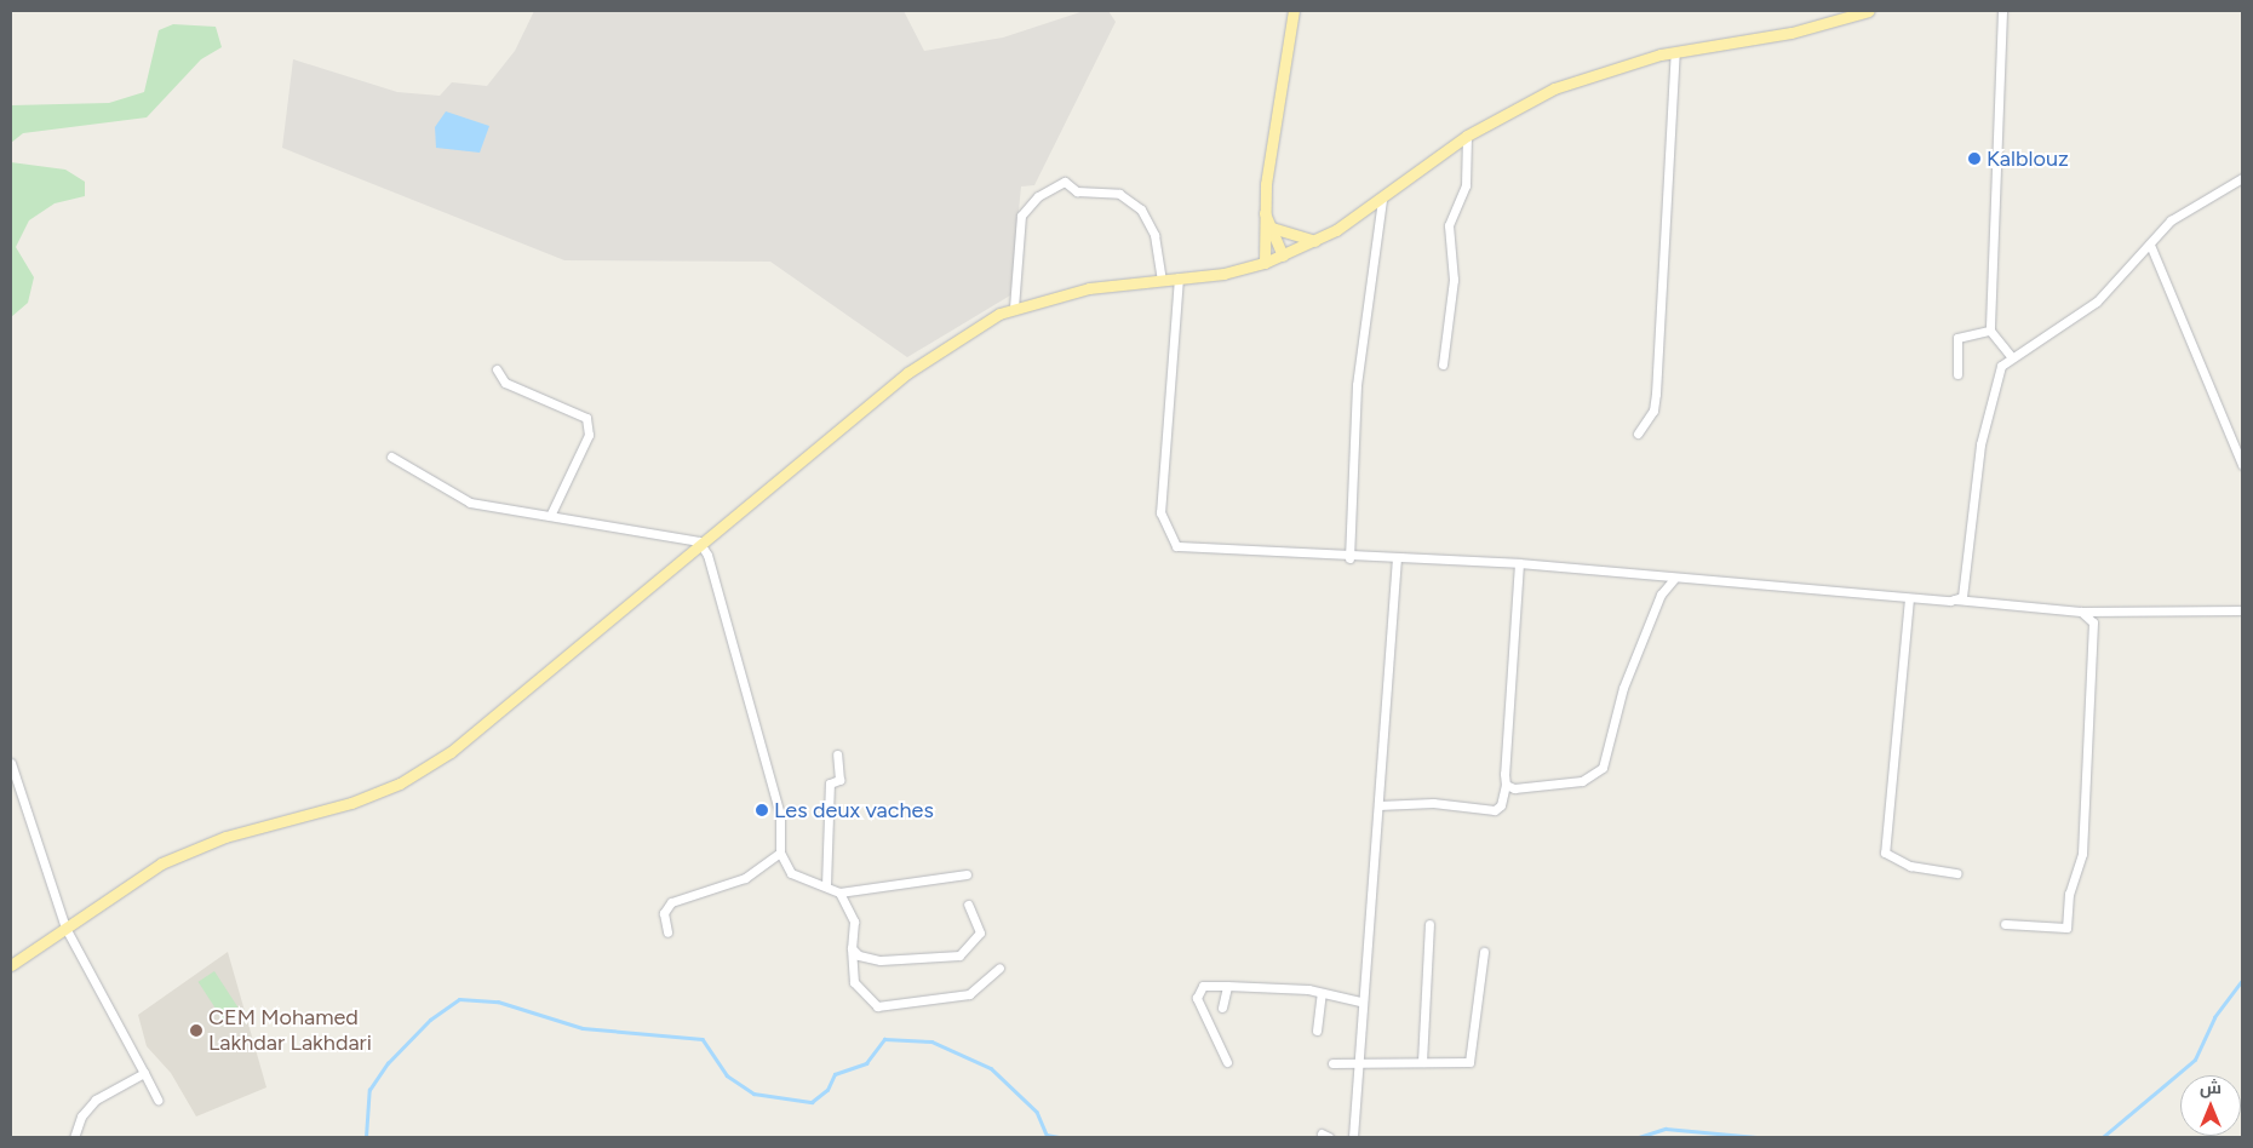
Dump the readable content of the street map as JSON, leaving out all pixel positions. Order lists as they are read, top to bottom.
{
  "places": ["Kalblouz", "Les deux vaches", "CEM Mohamed Lakhdar Lakhdari"],
  "north": "top"
}
